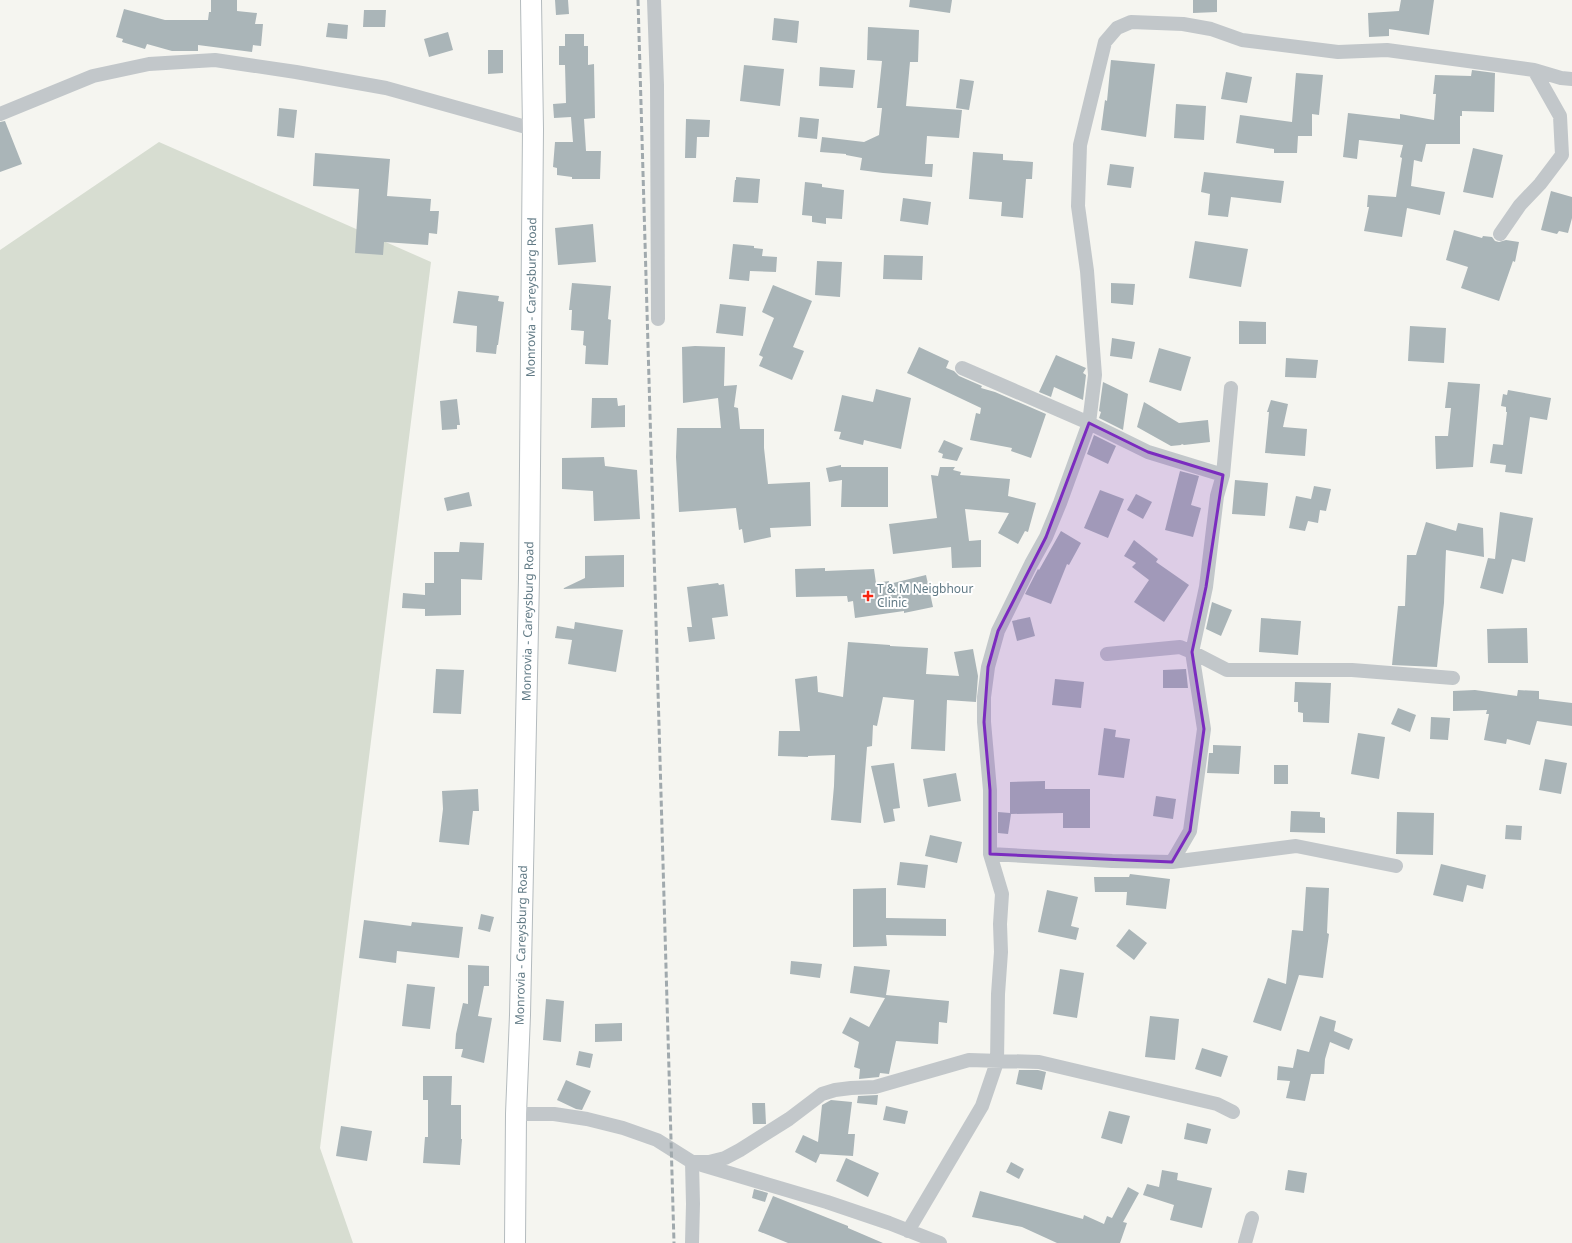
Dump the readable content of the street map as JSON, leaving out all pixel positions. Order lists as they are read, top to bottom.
{
  "streets": {
    "main road": ["Monrovia - Careysburg Road"]
  },
  "places": {
    "health": ["T & M Neigbhour Clinic"]
  }
}
